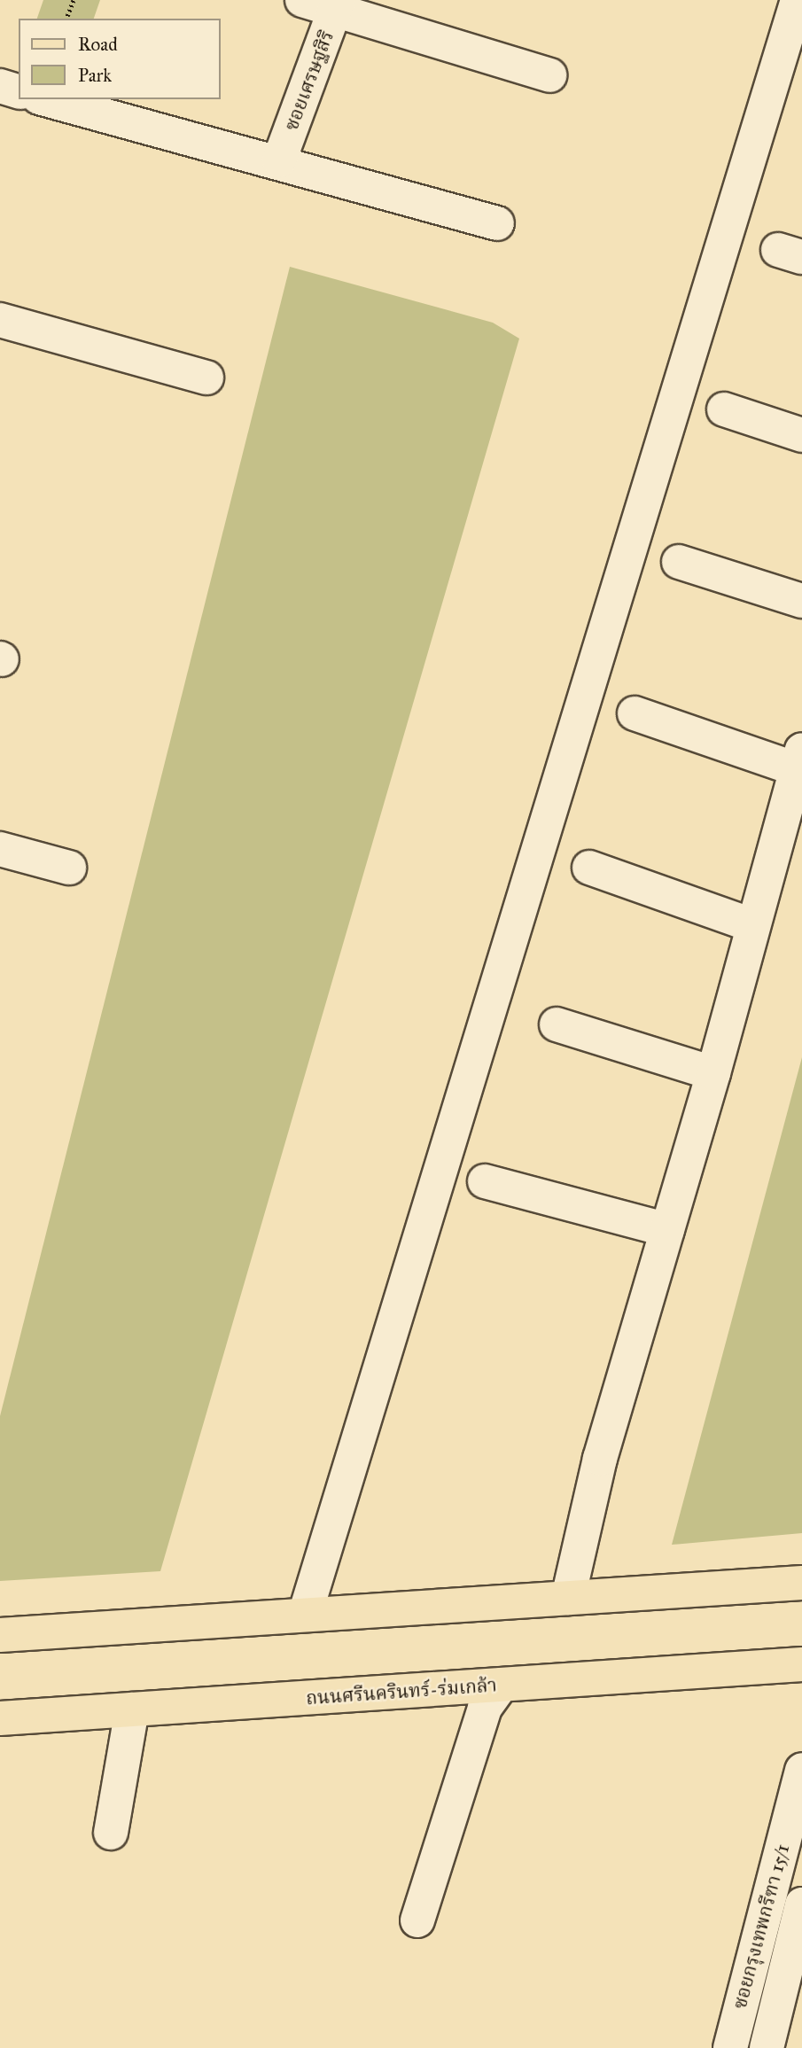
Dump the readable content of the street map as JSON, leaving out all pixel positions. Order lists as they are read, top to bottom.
{
  "streets": {
    "main road": ["ถนนศรีนครินทร์-ร่มเกล้า"],
    "street": ["ซอยเศรษฐสิริ", "ซอยกรุงเทพกรีฑา 15/1"]
  },
  "legend": ["Road", "Park"]
}
